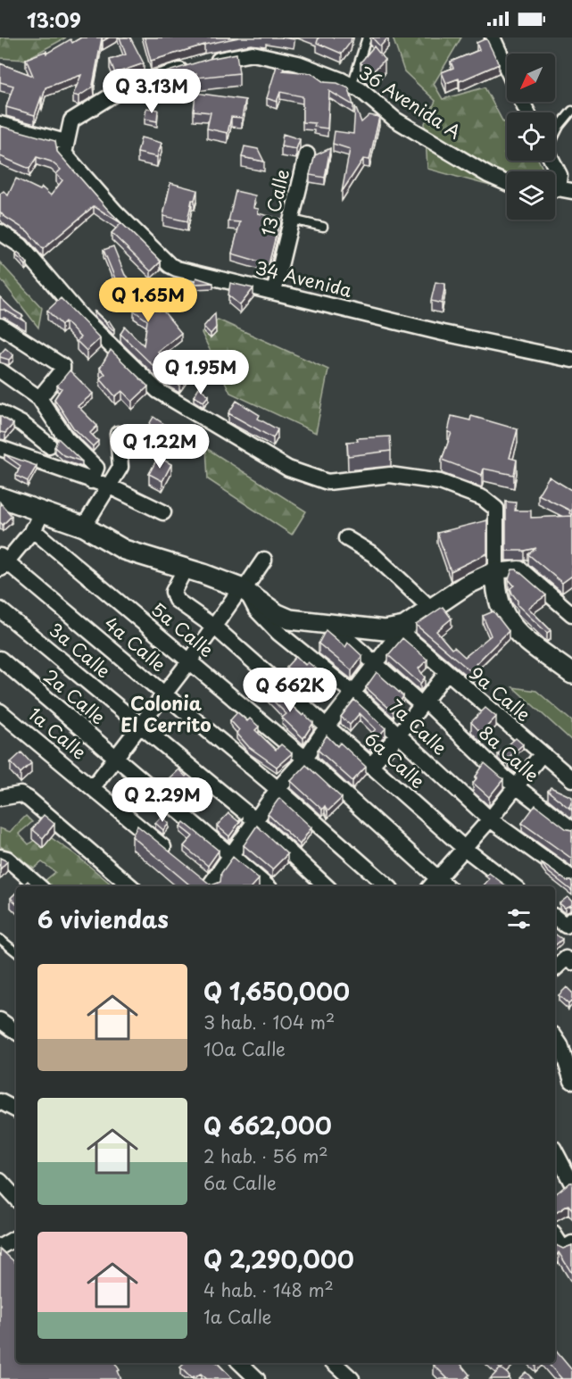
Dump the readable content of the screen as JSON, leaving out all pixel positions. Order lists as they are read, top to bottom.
{
  "streets": {
    "street": [
      "36 Avenida A",
      "13 Calle",
      "34 Avenida",
      "5a Calle",
      "4a Calle",
      "3a Calle",
      "9a Calle",
      "2a Calle",
      "7a Calle",
      "1a Calle",
      "8a Calle",
      "6a Calle"
    ]
  },
  "crossings": [
    ["36 Avenida A", "34 Avenida"],
    ["13 Calle", "34 Avenida"]
  ],
  "districts": ["Colonia El Cerrito"],
  "north": "bottom left",
  "page": {
    "status": "13:09",
    "price": [
      "Q 3.13M",
      "Q 1.65M",
      "Q 1.95M",
      "Q 1.22M",
      "Q 662K",
      "Q 2.29M"
    ],
    "heading": "6 viviendas",
    "list": [
      {
        "name": "Q 1,650,000",
        "note": "3 hab. · 104 m² · 10a Calle"
      },
      {
        "name": "Q 662,000",
        "note": "2 hab. · 56 m² · 6a Calle"
      },
      {
        "name": "Q 2,290,000",
        "note": "4 hab. · 148 m² · 1a Calle"
      }
    ]
  }
}
